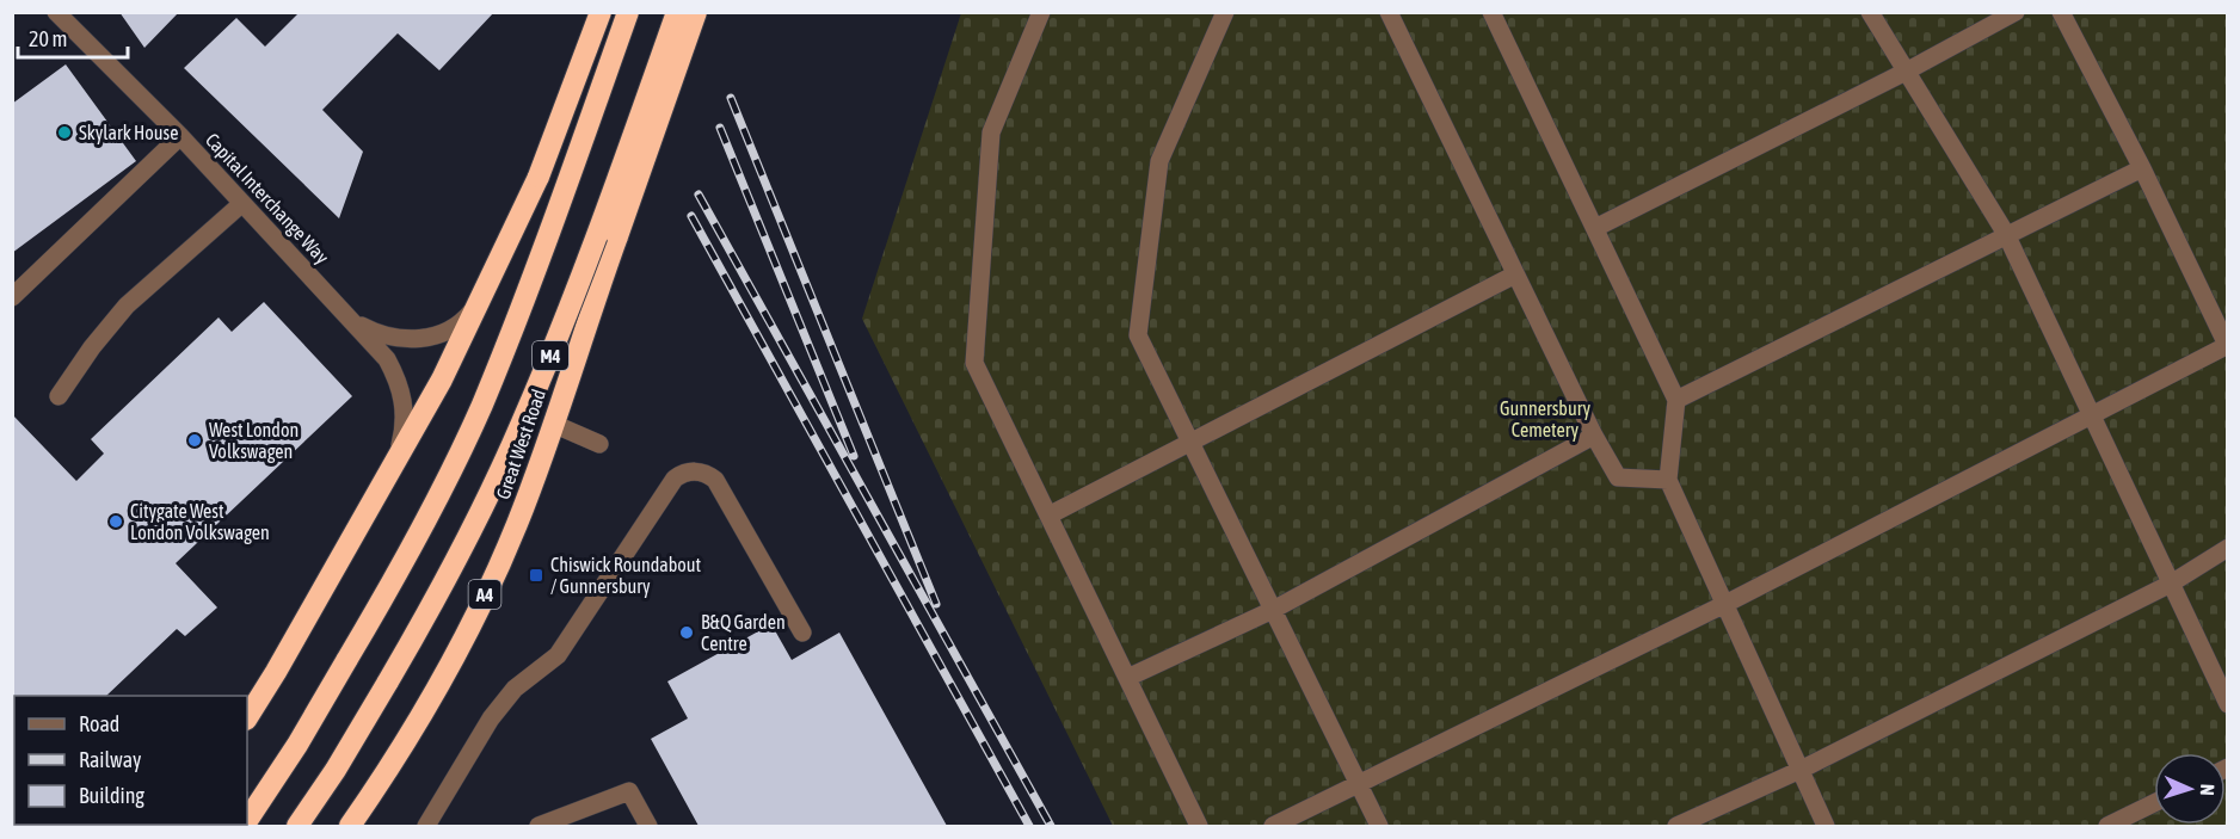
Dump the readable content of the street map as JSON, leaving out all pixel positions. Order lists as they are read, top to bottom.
{
  "streets": {
    "highway": ["M4", "Great West Road", "A4"],
    "street": ["Capital Interchange Way"]
  },
  "parks": ["Gunnersbury Cemetery"],
  "places": {
    "other": [
      "Skylark House",
      "West London Volkswagen",
      "Citygate West London Volkswagen",
      "B&Q Garden Centre"
    ],
    "transit": ["Chiswick Roundabout / Gunnersbury"]
  },
  "legend": ["Road", "Railway", "Building"],
  "scale_bar": "20 m",
  "north": "right"
}
